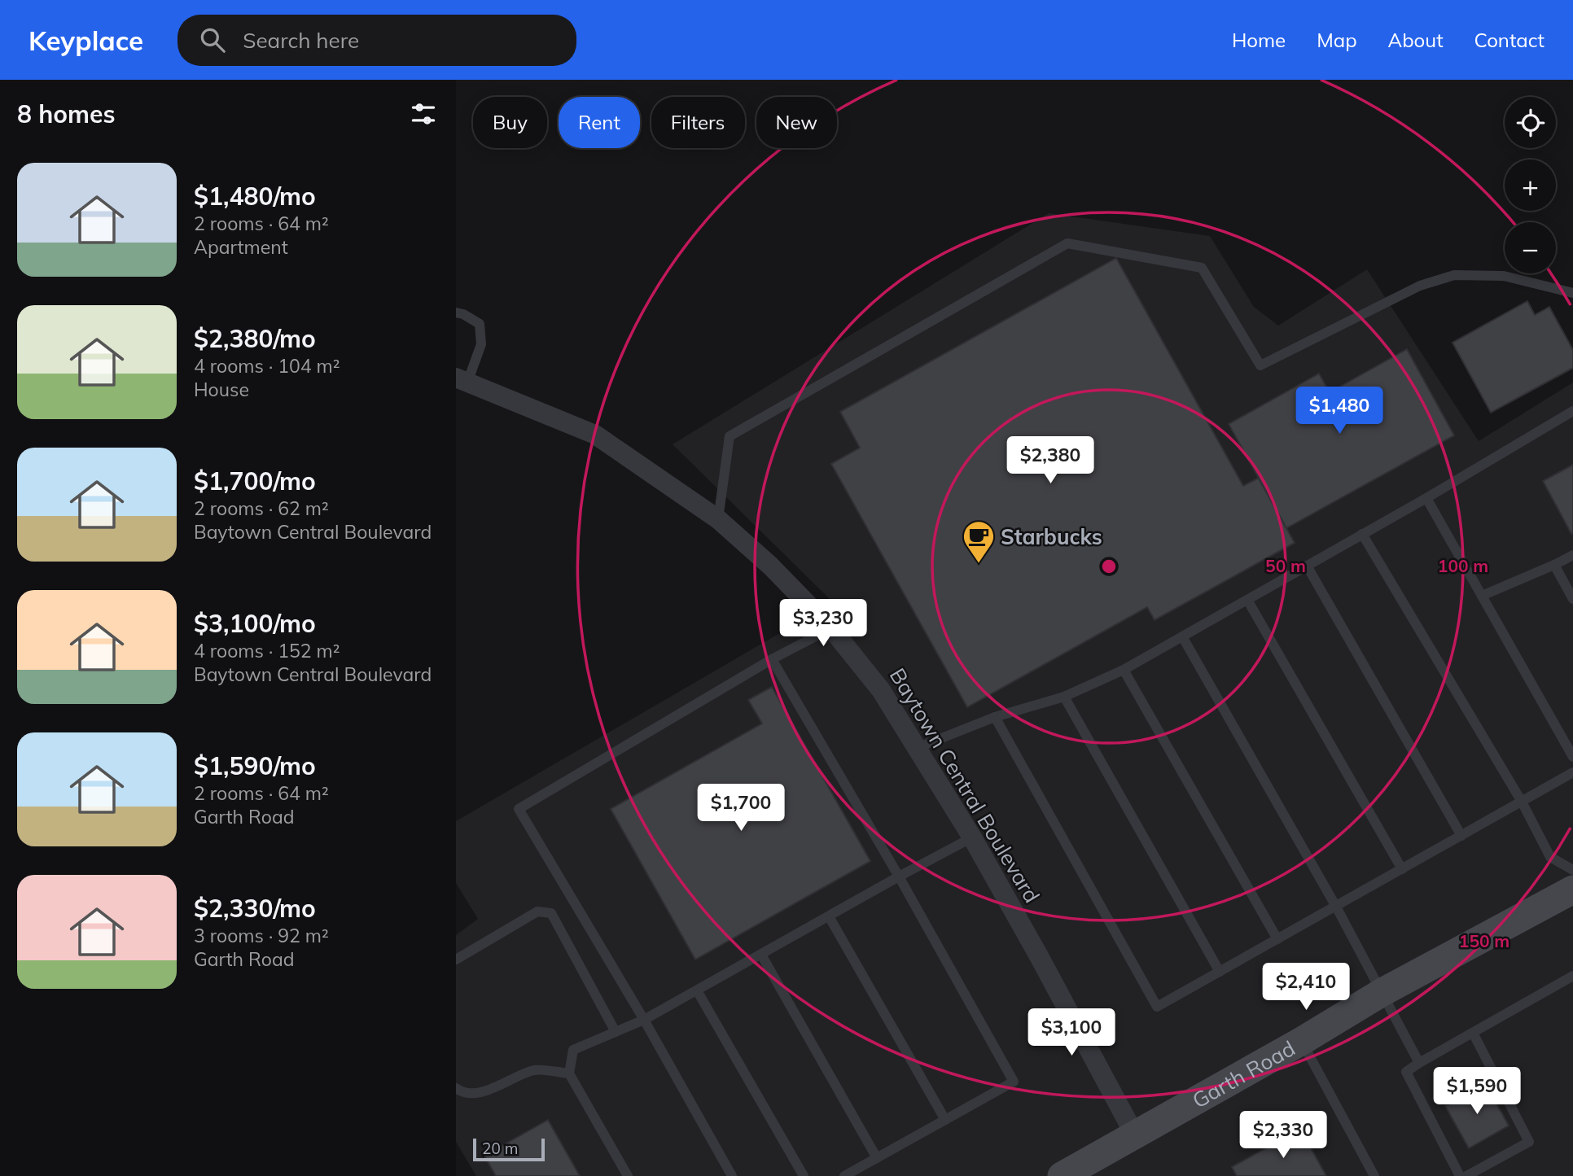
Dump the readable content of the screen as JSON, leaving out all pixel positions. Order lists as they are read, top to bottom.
{
  "streets": {
    "main road": ["Garth Road"],
    "street": ["Baytown Central Boulevard"]
  },
  "crossings": [
    ["Baytown Central Boulevard", "Garth Road"]
  ],
  "places": {
    "cafe": ["Starbucks"]
  },
  "scale_bar": "20 m",
  "page": {
    "header": "Keyplace",
    "search": "Search here",
    "nav": [
      "Home",
      "Map",
      "About",
      "Contact"
    ],
    "heading": "8 homes",
    "map_buttons": ["+", "−"],
    "chip": [
      "Buy",
      "Rent",
      "Filters",
      "New"
    ],
    "list": [
      {
        "name": "$1,480/mo",
        "note": "2 rooms · 64 m² · Apartment"
      },
      {
        "name": "$2,380/mo",
        "note": "4 rooms · 104 m² · House"
      },
      {
        "name": "$1,700/mo",
        "note": "2 rooms · 62 m² · Baytown Central Boulevard"
      },
      {
        "name": "$3,100/mo",
        "note": "4 rooms · 152 m² · Baytown Central Boulevard"
      },
      {
        "name": "$1,590/mo",
        "note": "2 rooms · 64 m² · Garth Road"
      },
      {
        "name": "$2,330/mo",
        "note": "3 rooms · 92 m² · Garth Road"
      }
    ],
    "price": [
      "$1,480",
      "$2,380",
      "$3,230",
      "$1,700",
      "$2,410",
      "$3,100",
      "$1,590",
      "$2,330"
    ],
    "scale": "20 m"
  },
  "rings": ["50 m", "100 m", "150 m"]
}
